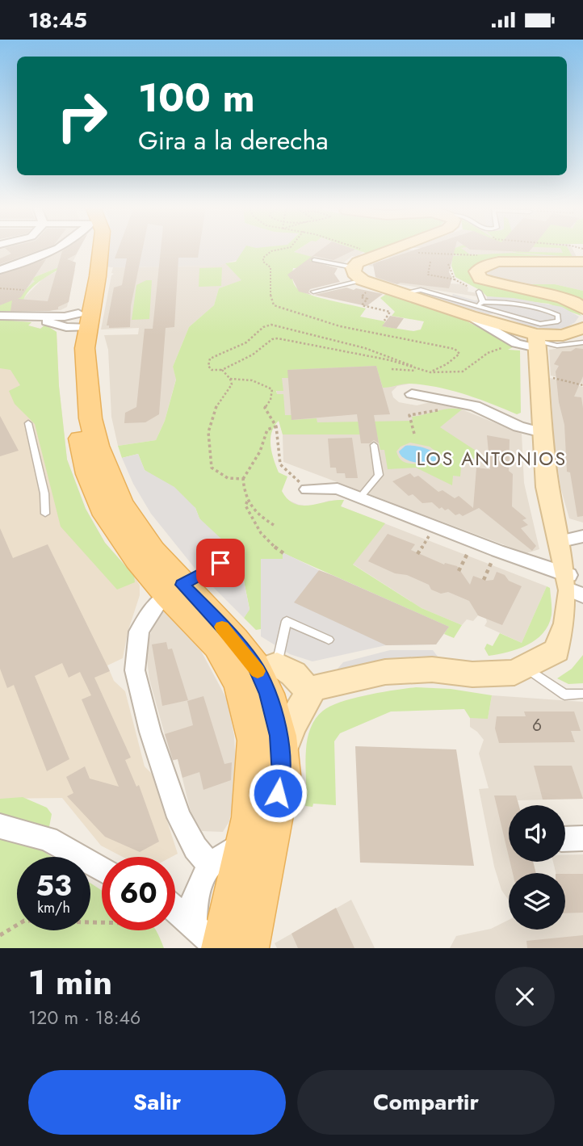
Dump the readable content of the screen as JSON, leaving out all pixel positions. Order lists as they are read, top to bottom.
{
  "districts": ["LOS ANTONIOS"],
  "house_numbers": ["6"],
  "page": {
    "status": "18:45",
    "turn": ["100 m", "Gira a la derecha"],
    "speed": "53 km/h",
    "limit": "60",
    "heading": ["1 min", "120 m · 18:46"],
    "buttons": ["Salir", "Compartir"]
  }
}
